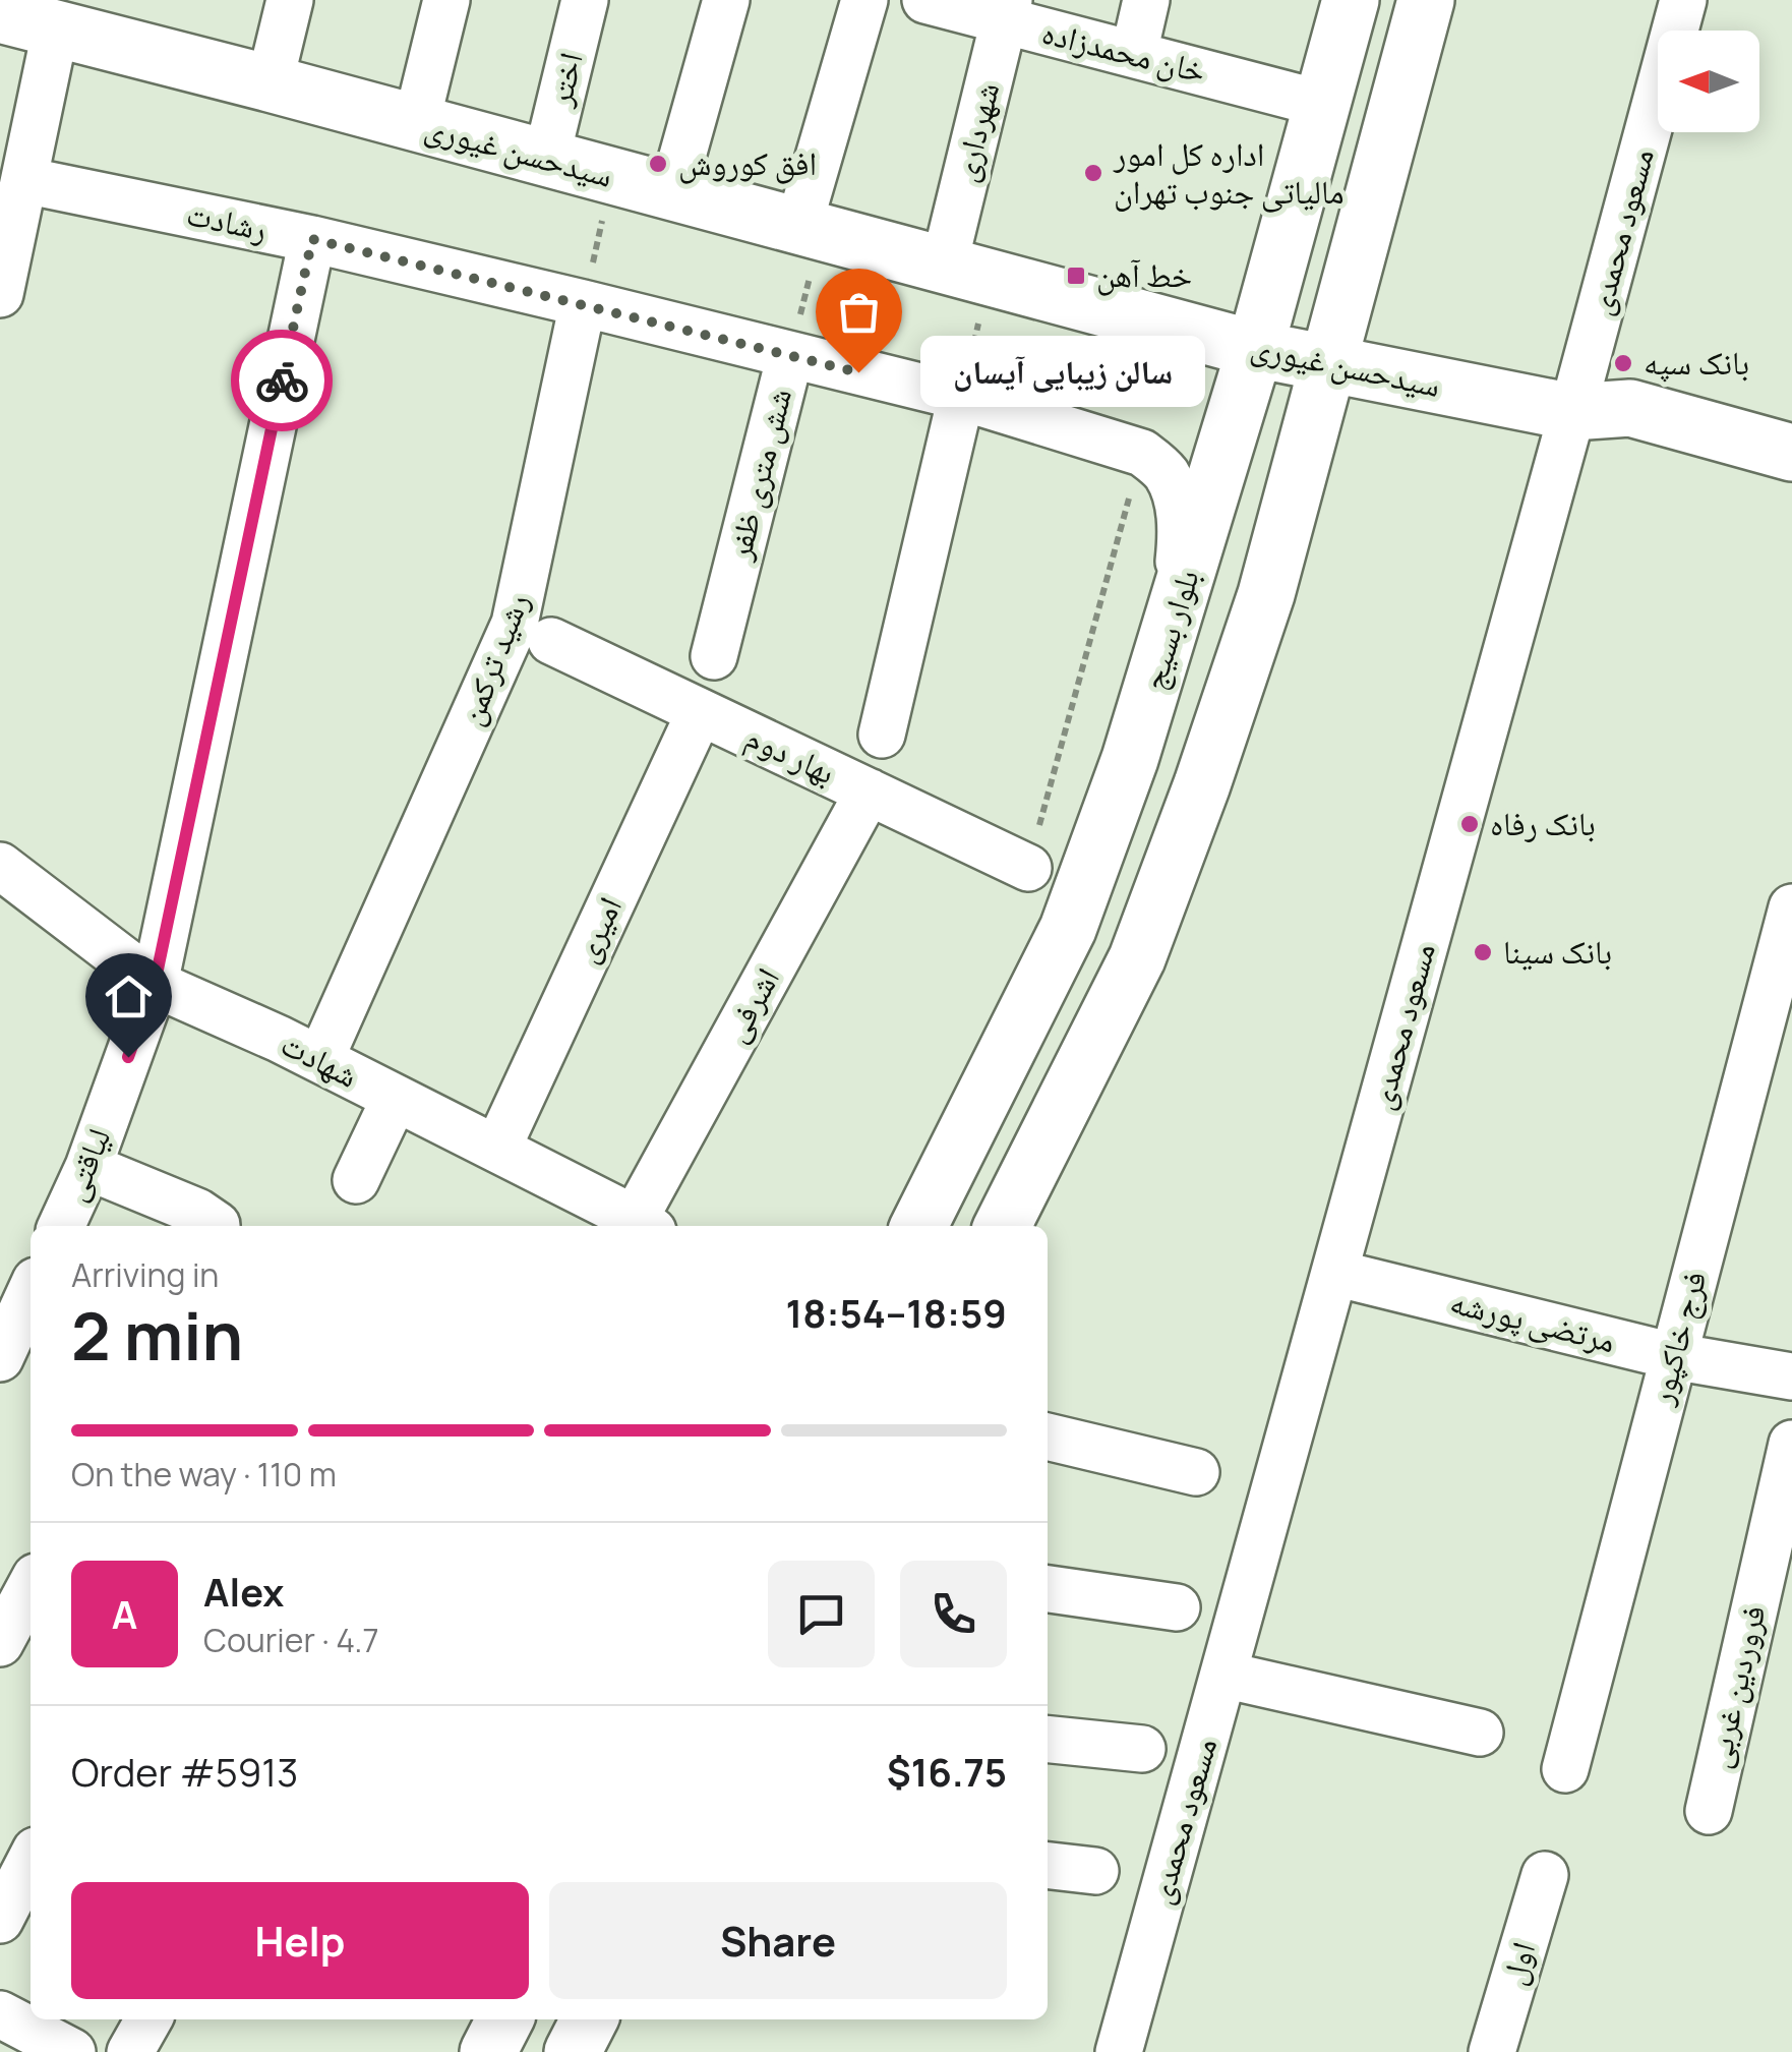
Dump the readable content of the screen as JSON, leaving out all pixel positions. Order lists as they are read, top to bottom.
{
  "streets": {
    "main road": ["سیدحسن غیوری", "بلوار بسیج"],
    "street": [
      "خان محمدزاده",
      "اختر",
      "شهرداری",
      "رشادت",
      "مسعود محمدی",
      "شش متری ظفر",
      "رشید ترکمن",
      "بهار دوم",
      "امیری",
      "اشرفی",
      "شهادت",
      "لیاقتی",
      "مرتضی پورشه",
      "فرج خاکپور",
      "فروردین غربی",
      "اول"
    ]
  },
  "crossings": [
    ["خان محمدزاده", "شهرداری"],
    ["خان محمدزاده", "بلوار بسیج"],
    ["اختر", "سیدحسن غیوری"],
    ["شهرداری", "سیدحسن غیوری"],
    ["سیدحسن غیوری", "مسعود محمدی"],
    ["سیدحسن غیوری", "شش متری ظفر"],
    ["سیدحسن غیوری", "بلوار بسیج"],
    ["رشادت", "شش متری ظفر"],
    ["رشادت", "رشید ترکمن"],
    ["رشادت", "لیاقتی"],
    ["مسعود محمدی", "مرتضی پورشه"],
    ["رشید ترکمن", "شهادت"],
    ["بهار دوم", "امیری"],
    ["بهار دوم", "اشرفی"],
    ["امیری", "شهادت"],
    ["اشرفی", "شهادت"],
    ["شهادت", "لیاقتی"],
    ["مرتضی پورشه", "فرج خاکپور"]
  ],
  "places": {
    "other": [
      "افق کوروش",
      "اداره کل امور مالیاتی جنوب تهران",
      "بانک سپه",
      "سالن زیبایی آیسان",
      "بانک رفاه",
      "بانک سینا"
    ],
    "transit": ["خط آهن"]
  },
  "north": "left",
  "page": {
    "bubble": "سالن زیبایی آیسان",
    "heading": ["2 min", "Arriving in", "18:54–18:59"],
    "panel": [
      "Alex",
      "Courier · 4.7",
      "Order #5913",
      "$16.75"
    ],
    "bar": "On the way · 110 m",
    "round": "A",
    "buttons": ["Help", "Share"]
  }
}
